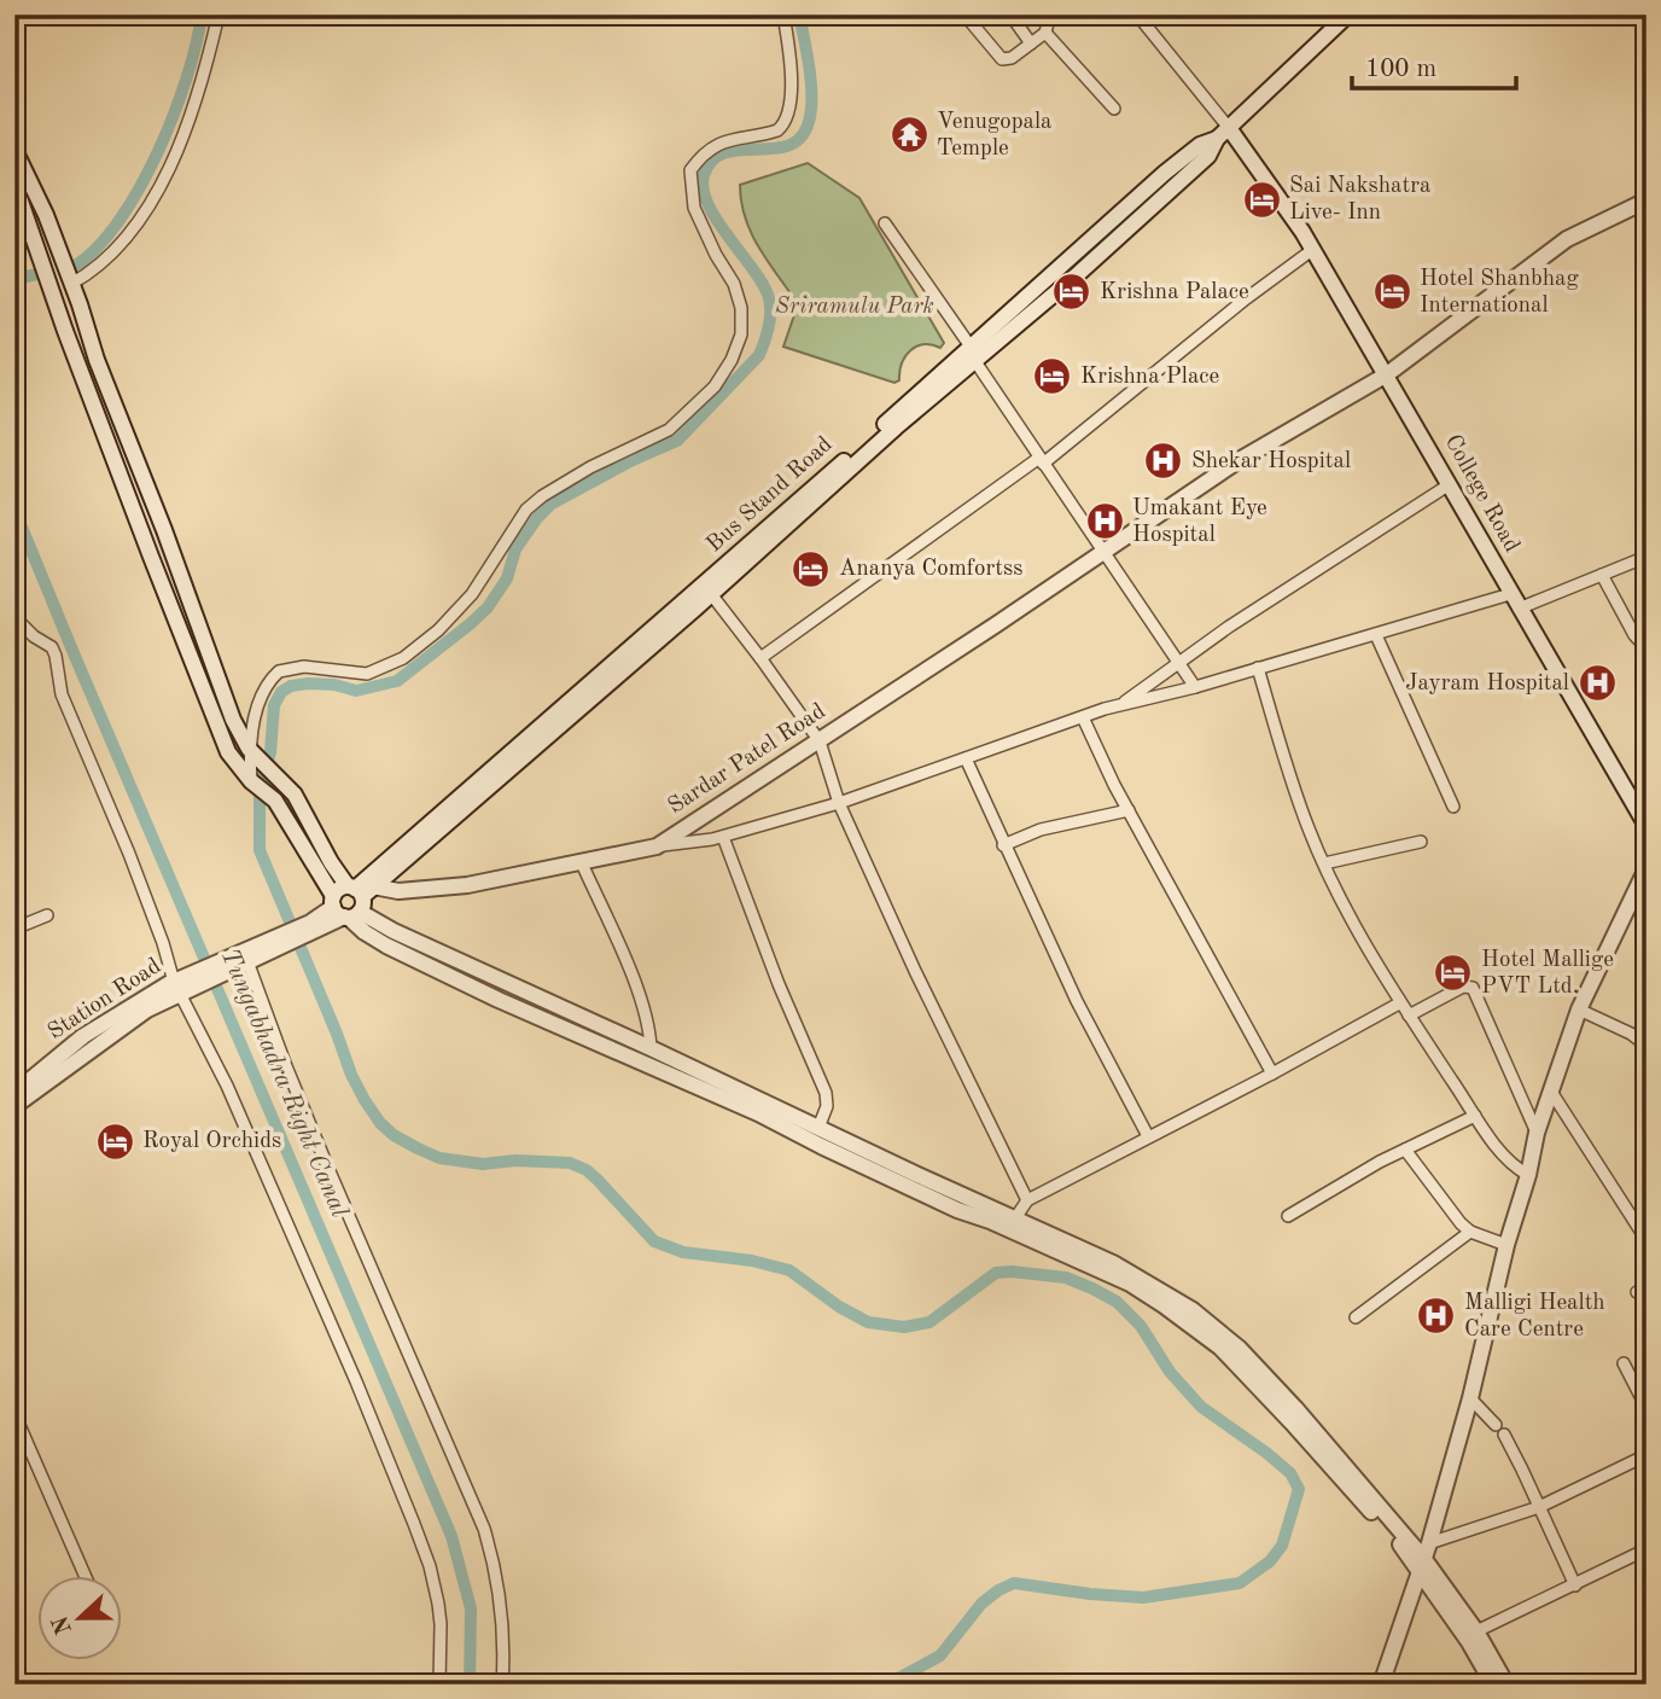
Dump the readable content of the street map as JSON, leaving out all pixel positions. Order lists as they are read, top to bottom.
{
  "streets": {
    "street": [
      "College Road",
      "Bus Stand Road",
      "Sardar Patel Road",
      "Station Road"
    ]
  },
  "crossings": [
    ["College Road", "Bus Stand Road"],
    ["College Road", "Sardar Patel Road"],
    ["Bus Stand Road", "Sardar Patel Road"]
  ],
  "water": ["Tungabhadra Right Canal"],
  "parks": ["Sriramulu Park"],
  "places": {
    "temple": ["Venugopala Temple"],
    "hotel": [
      "Sai Nakshatra Live- Inn",
      "Krishna Palace",
      "Hotel Shanbhag International",
      "Krishna Place",
      "Ananya Comfortss",
      "Hotel Mallige PVT Ltd.",
      "Royal Orchids"
    ],
    "hospital": [
      "Shekar Hospital",
      "Umakant Eye Hospital",
      "Jayram Hospital",
      "Malligi Health Care Centre"
    ]
  },
  "scale_bar": "100 m",
  "north": "left"
}
